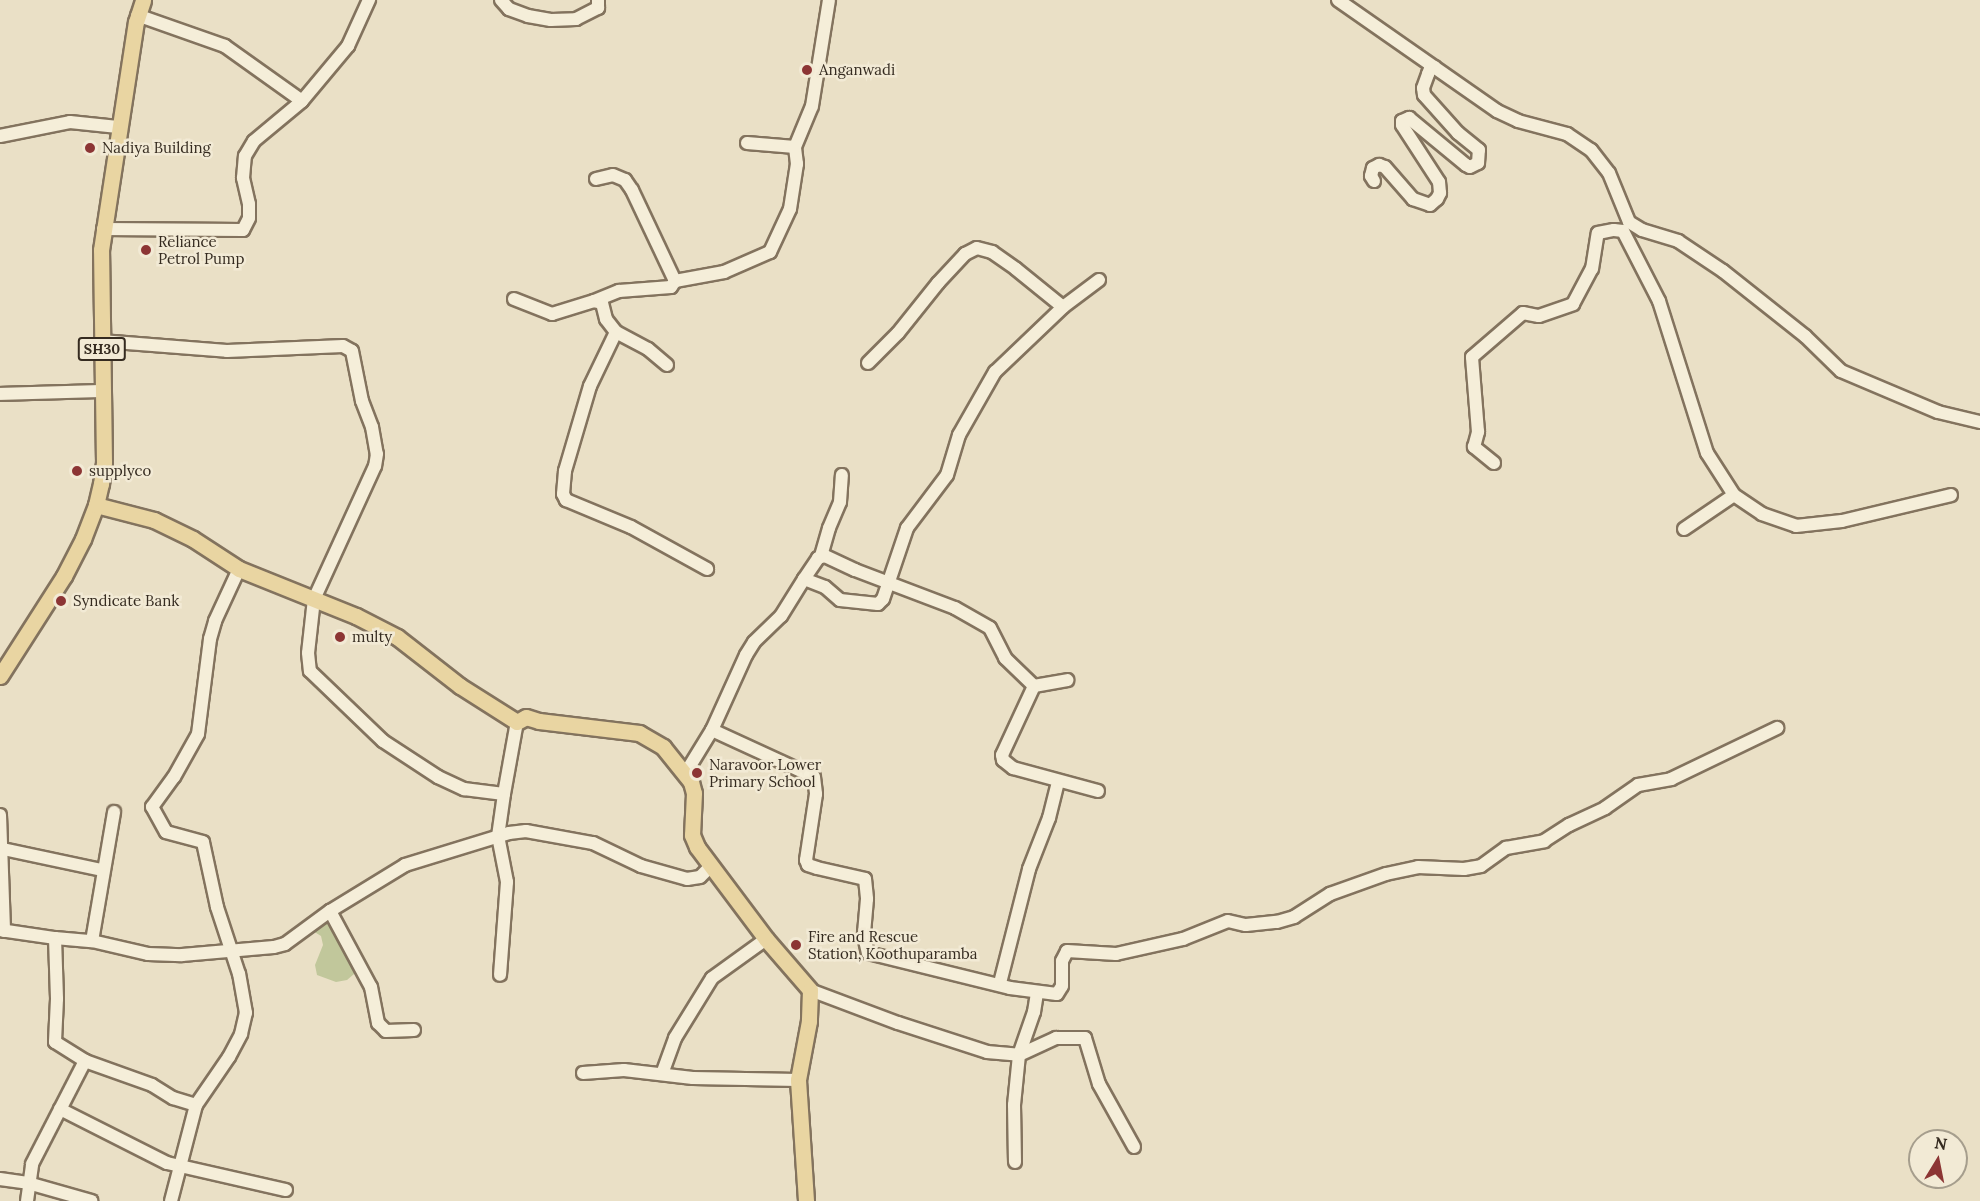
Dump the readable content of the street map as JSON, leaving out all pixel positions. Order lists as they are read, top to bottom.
{
  "streets": {
    "main road": ["SH30"]
  },
  "places": [
    "Anganwadi",
    "Nadiya Building",
    "Reliance Petrol Pump",
    "supplyco",
    "Syndicate Bank",
    "multy",
    "Naravoor Lower Primary School",
    "Fire and Rescue Station, Koothuparamba"
  ],
  "north": "top"
}
